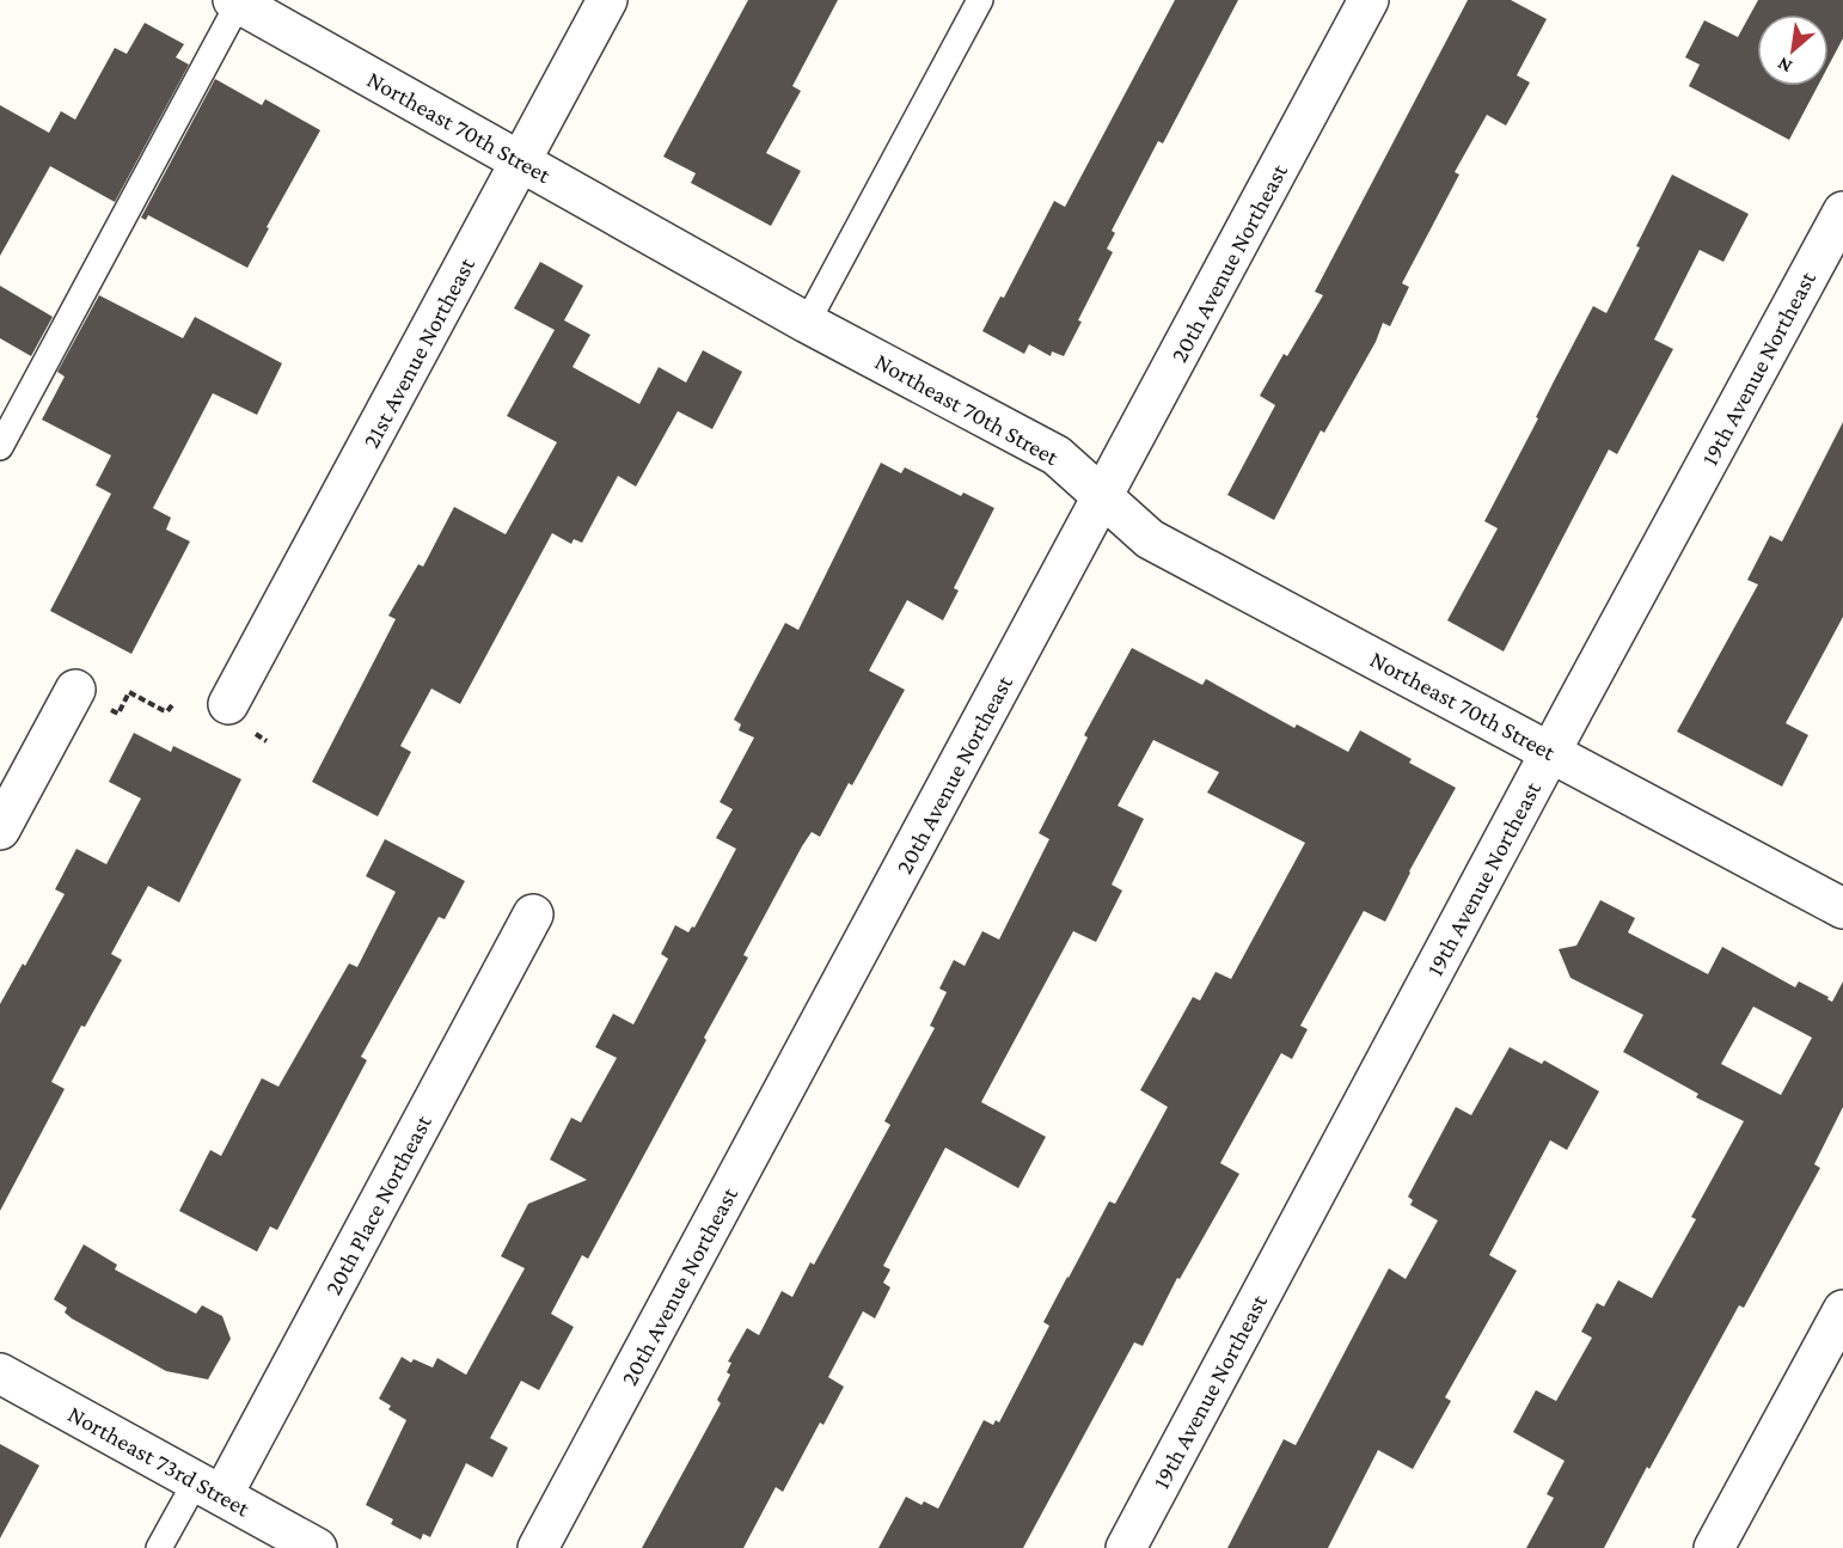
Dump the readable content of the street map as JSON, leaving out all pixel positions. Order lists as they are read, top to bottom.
{
  "streets": {
    "street": [
      "Northeast 70th Street",
      "20th Avenue Northeast",
      "21st Avenue Northeast",
      "19th Avenue Northeast",
      "20th Place Northeast",
      "Northeast 73rd Street"
    ]
  },
  "crossings": [
    ["Northeast 70th Street", "20th Avenue Northeast"],
    ["Northeast 70th Street", "21st Avenue Northeast"],
    ["Northeast 70th Street", "19th Avenue Northeast"],
    ["20th Place Northeast", "Northeast 73rd Street"]
  ],
  "north": "bottom left"
}
